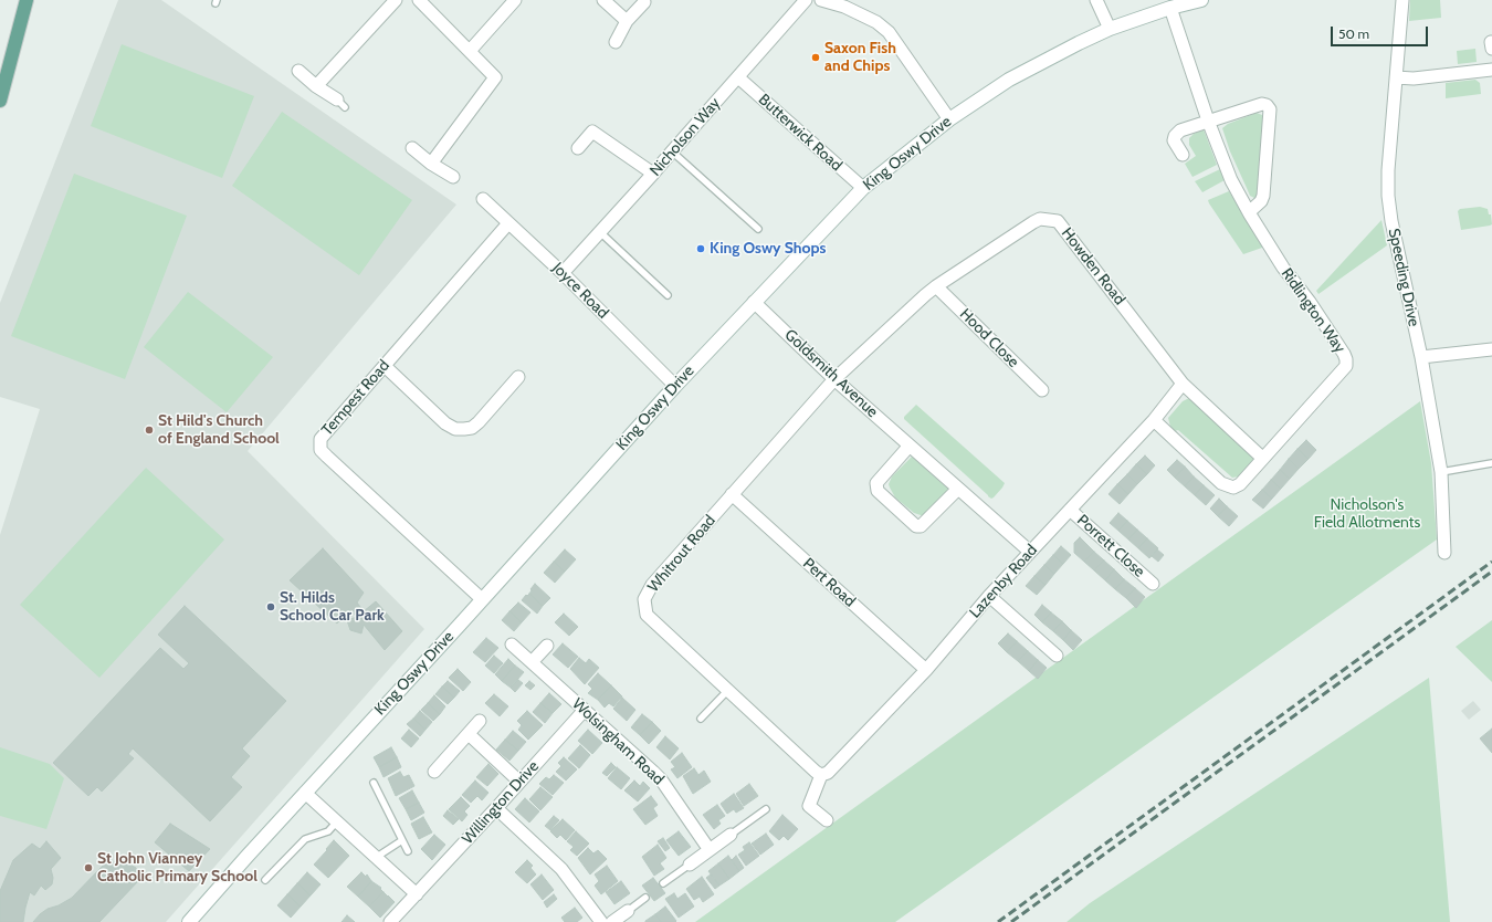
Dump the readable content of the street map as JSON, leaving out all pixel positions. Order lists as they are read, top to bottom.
{
  "streets": {
    "street": [
      "Butterwick Road",
      "Nicholson Way",
      "King Oswy Drive",
      "Howden Road",
      "Speeding Drive",
      "Joyce Road",
      "Ridlington Way",
      "Hood Close",
      "Goldsmith Avenue",
      "Tempest Road",
      "Porrett Close",
      "Whitrout Road",
      "Lazenby Road",
      "Pert Road",
      "Wolsingham Road",
      "Willington Drive"
    ]
  },
  "crossings": [
    ["Butterwick Road", "Nicholson Way"],
    ["Butterwick Road", "King Oswy Drive"],
    ["Nicholson Way", "Joyce Road"],
    ["King Oswy Drive", "Joyce Road"],
    ["King Oswy Drive", "Ridlington Way"],
    ["King Oswy Drive", "Goldsmith Avenue"],
    ["King Oswy Drive", "Tempest Road"],
    ["Howden Road", "Ridlington Way"],
    ["Howden Road", "Hood Close"],
    ["Howden Road", "Goldsmith Avenue"],
    ["Howden Road", "Whitrout Road"],
    ["Howden Road", "Lazenby Road"],
    ["Joyce Road", "Tempest Road"],
    ["Ridlington Way", "Lazenby Road"],
    ["Goldsmith Avenue", "Whitrout Road"],
    ["Goldsmith Avenue", "Lazenby Road"],
    ["Porrett Close", "Lazenby Road"],
    ["Whitrout Road", "Lazenby Road"],
    ["Whitrout Road", "Pert Road"],
    ["Lazenby Road", "Pert Road"],
    ["Wolsingham Road", "Willington Drive"]
  ],
  "parks": ["Nicholson's Field Allotments"],
  "places": [
    "Saxon Fish and Chips",
    "King Oswy Shops",
    "St Hild's Church of England School",
    "St. Hilds School Car Park",
    "St John Vianney Catholic Primary School"
  ],
  "scale_bar": "50 m"
}
